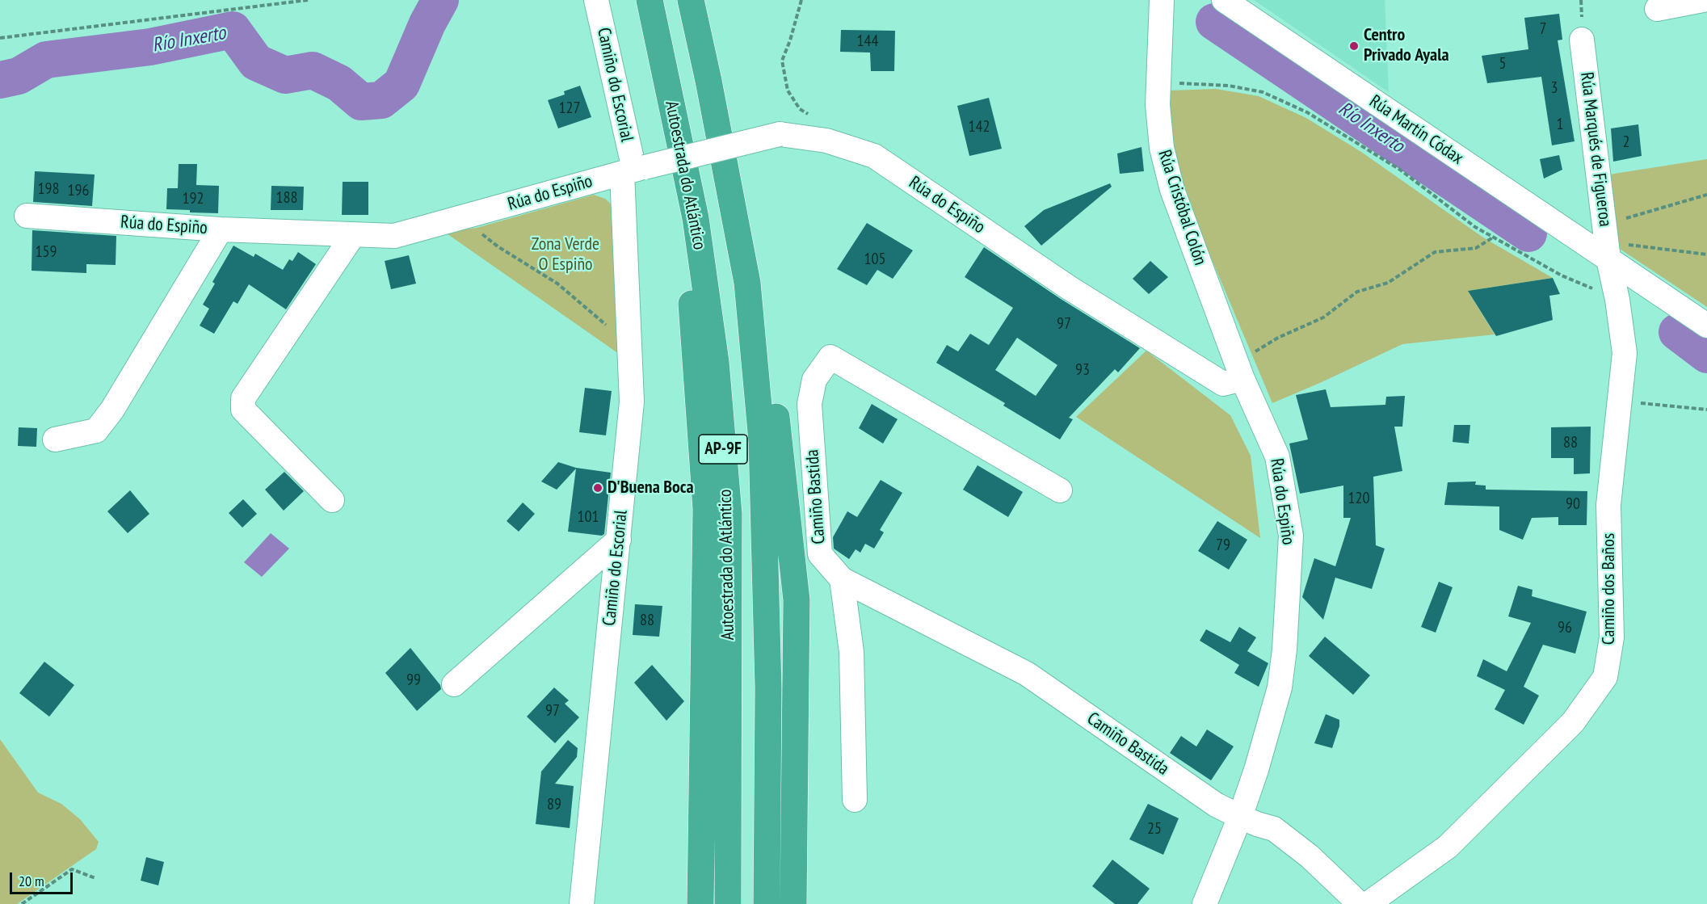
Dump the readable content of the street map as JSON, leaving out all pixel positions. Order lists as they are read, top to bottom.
{
  "streets": {
    "highway": ["Autoestrada do Atlántico", "AP-9F"],
    "street": [
      "Camiño do Escorial",
      "Rúa Martín Códax",
      "Rúa Marqués de Figueroa",
      "Rúa do Espiño",
      "Rúa Cristóbal Colón",
      "Camiño Bastida",
      "Camiño dos Baños"
    ]
  },
  "crossings": [
    ["Camiño do Escorial", "Rúa do Espiño"],
    ["Rúa Martín Códax", "Rúa Marqués de Figueroa"],
    ["Rúa Martín Códax", "Camiño dos Baños"],
    ["Rúa Marqués de Figueroa", "Camiño dos Baños"],
    ["Rúa do Espiño", "Rúa Cristóbal Colón"],
    ["Rúa do Espiño", "Camiño Bastida"]
  ],
  "water": ["Río Inxerto"],
  "parks": ["Zona Verde O Espiño"],
  "places": ["Centro Privado Ayala", "D'Buena Boca"],
  "house_numbers": [
    "7",
    "144",
    "5",
    "3",
    "127",
    "1",
    "142",
    "2",
    "198",
    "196",
    "188",
    "192",
    "159",
    "105",
    "97",
    "93",
    "88",
    "120",
    "90",
    "101",
    "79",
    "88",
    "96",
    "99",
    "97",
    "89",
    "25"
  ],
  "scale_bar": "20 m"
}
